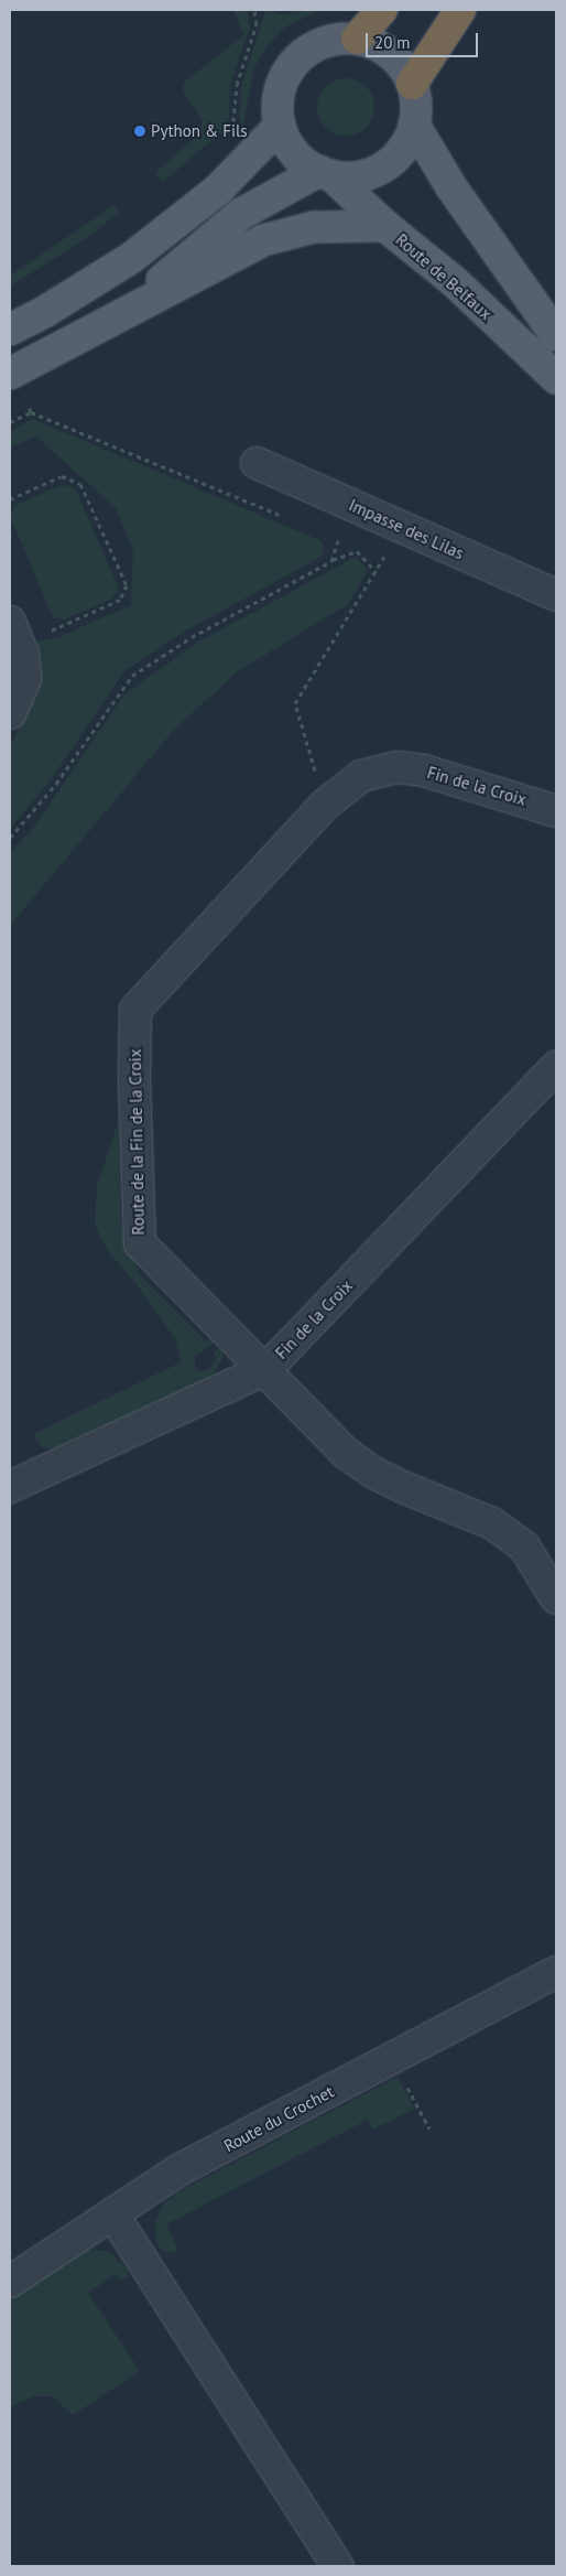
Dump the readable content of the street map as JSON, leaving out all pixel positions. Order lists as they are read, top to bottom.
{
  "streets": {
    "main road": ["Route de Belfaux"],
    "street": [
      "Impasse des Lilas",
      "Fin de la Croix",
      "Route de la Fin de la Croix",
      "Route du Crochet"
    ]
  },
  "crossings": [
    ["Fin de la Croix", "Route de la Fin de la Croix"]
  ],
  "places": ["Python & Fils"],
  "scale_bar": "20 m"
}
